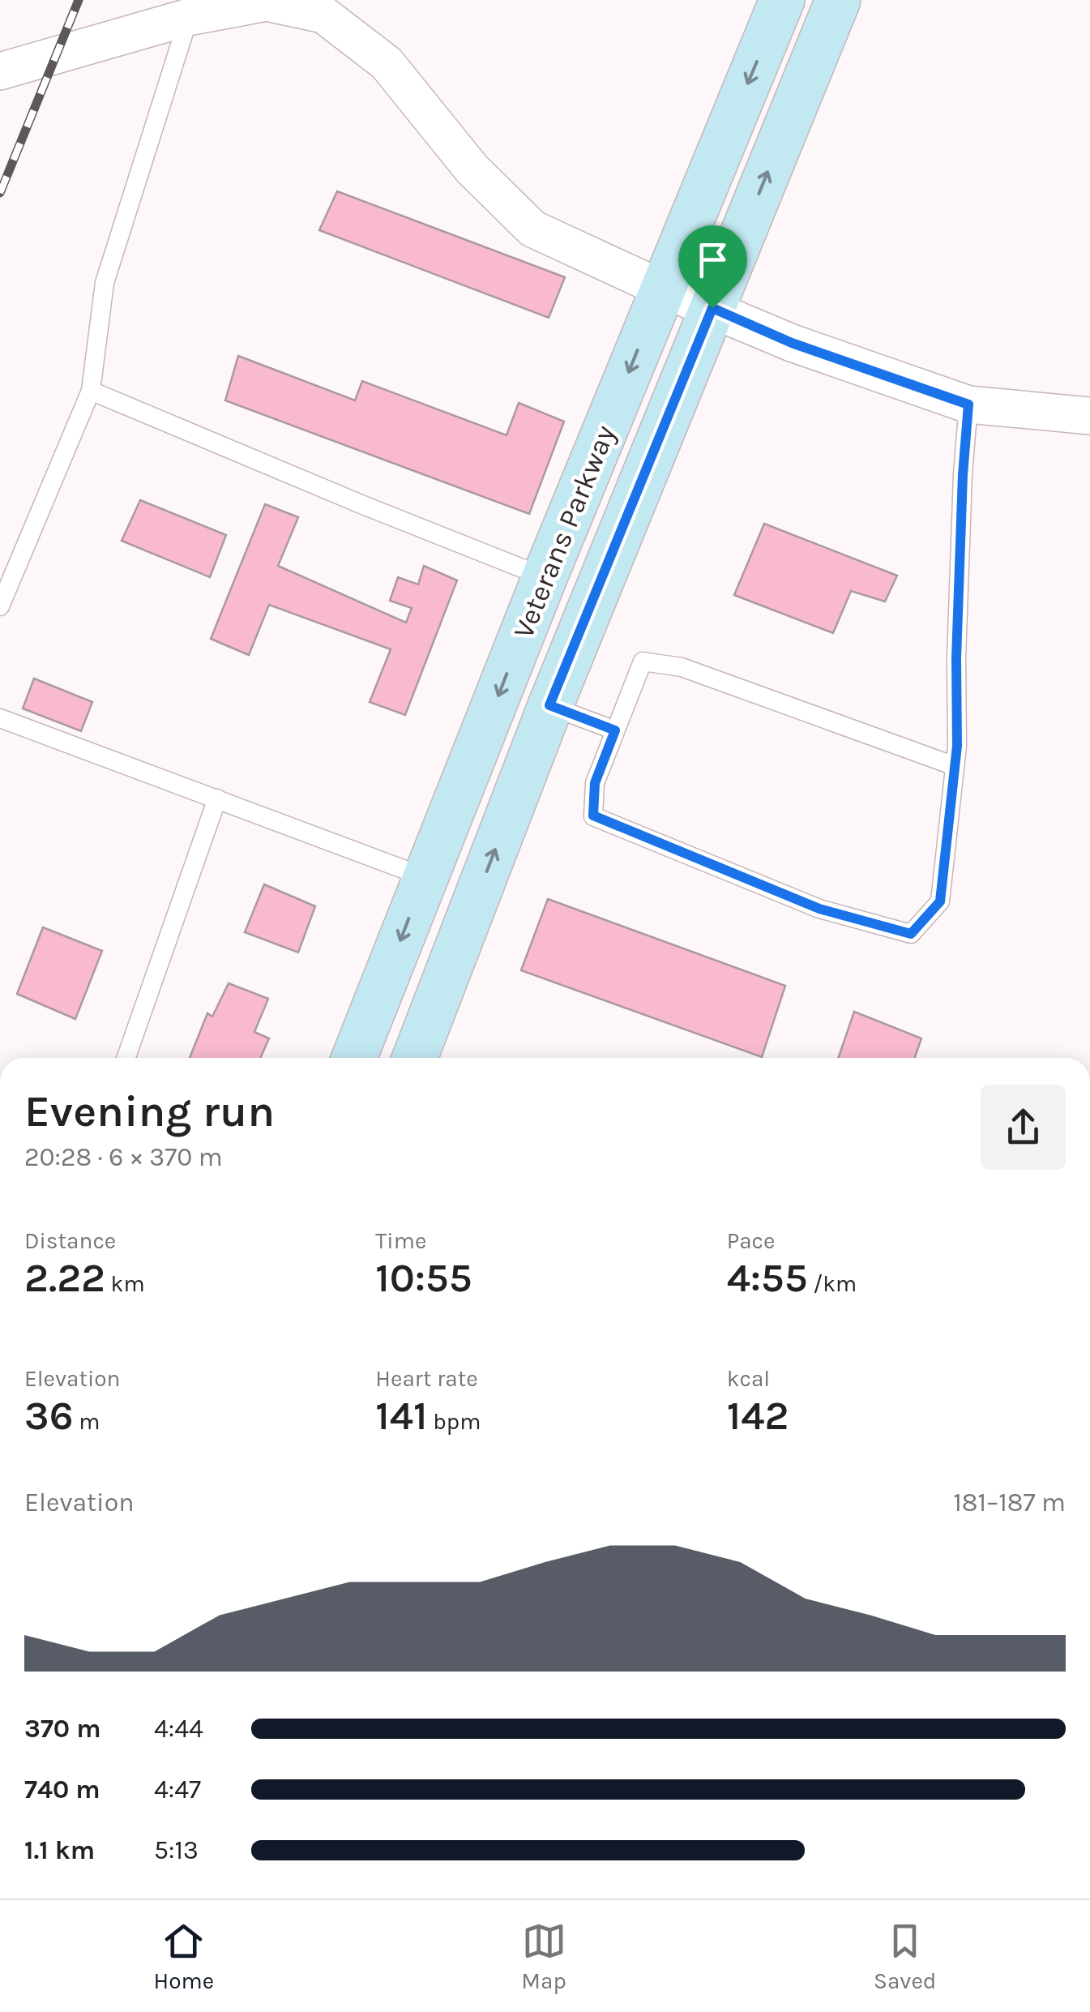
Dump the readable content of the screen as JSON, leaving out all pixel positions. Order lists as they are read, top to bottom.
{
  "streets": {
    "main road": ["Veterans Parkway"]
  },
  "page": {
    "heading": ["Evening run", "20:28 · 6 × 370 m"],
    "stats": [
      ["Distance", "2.22 km"],
      ["Time", "10:55"],
      ["Pace", "4:55 /km"],
      ["Elevation", "36 m"],
      ["Heart rate", "141 bpm"],
      ["kcal", "142"]
    ],
    "chart": ["Elevation", "181–187 m"],
    "list": [
      {
        "name": "370 m",
        "note": "4:44"
      },
      {
        "name": "740 m",
        "note": "4:47"
      },
      {
        "name": "1.1 km",
        "note": "5:13"
      }
    ],
    "tabs": ["Home", "Map", "Saved"]
  }
}
